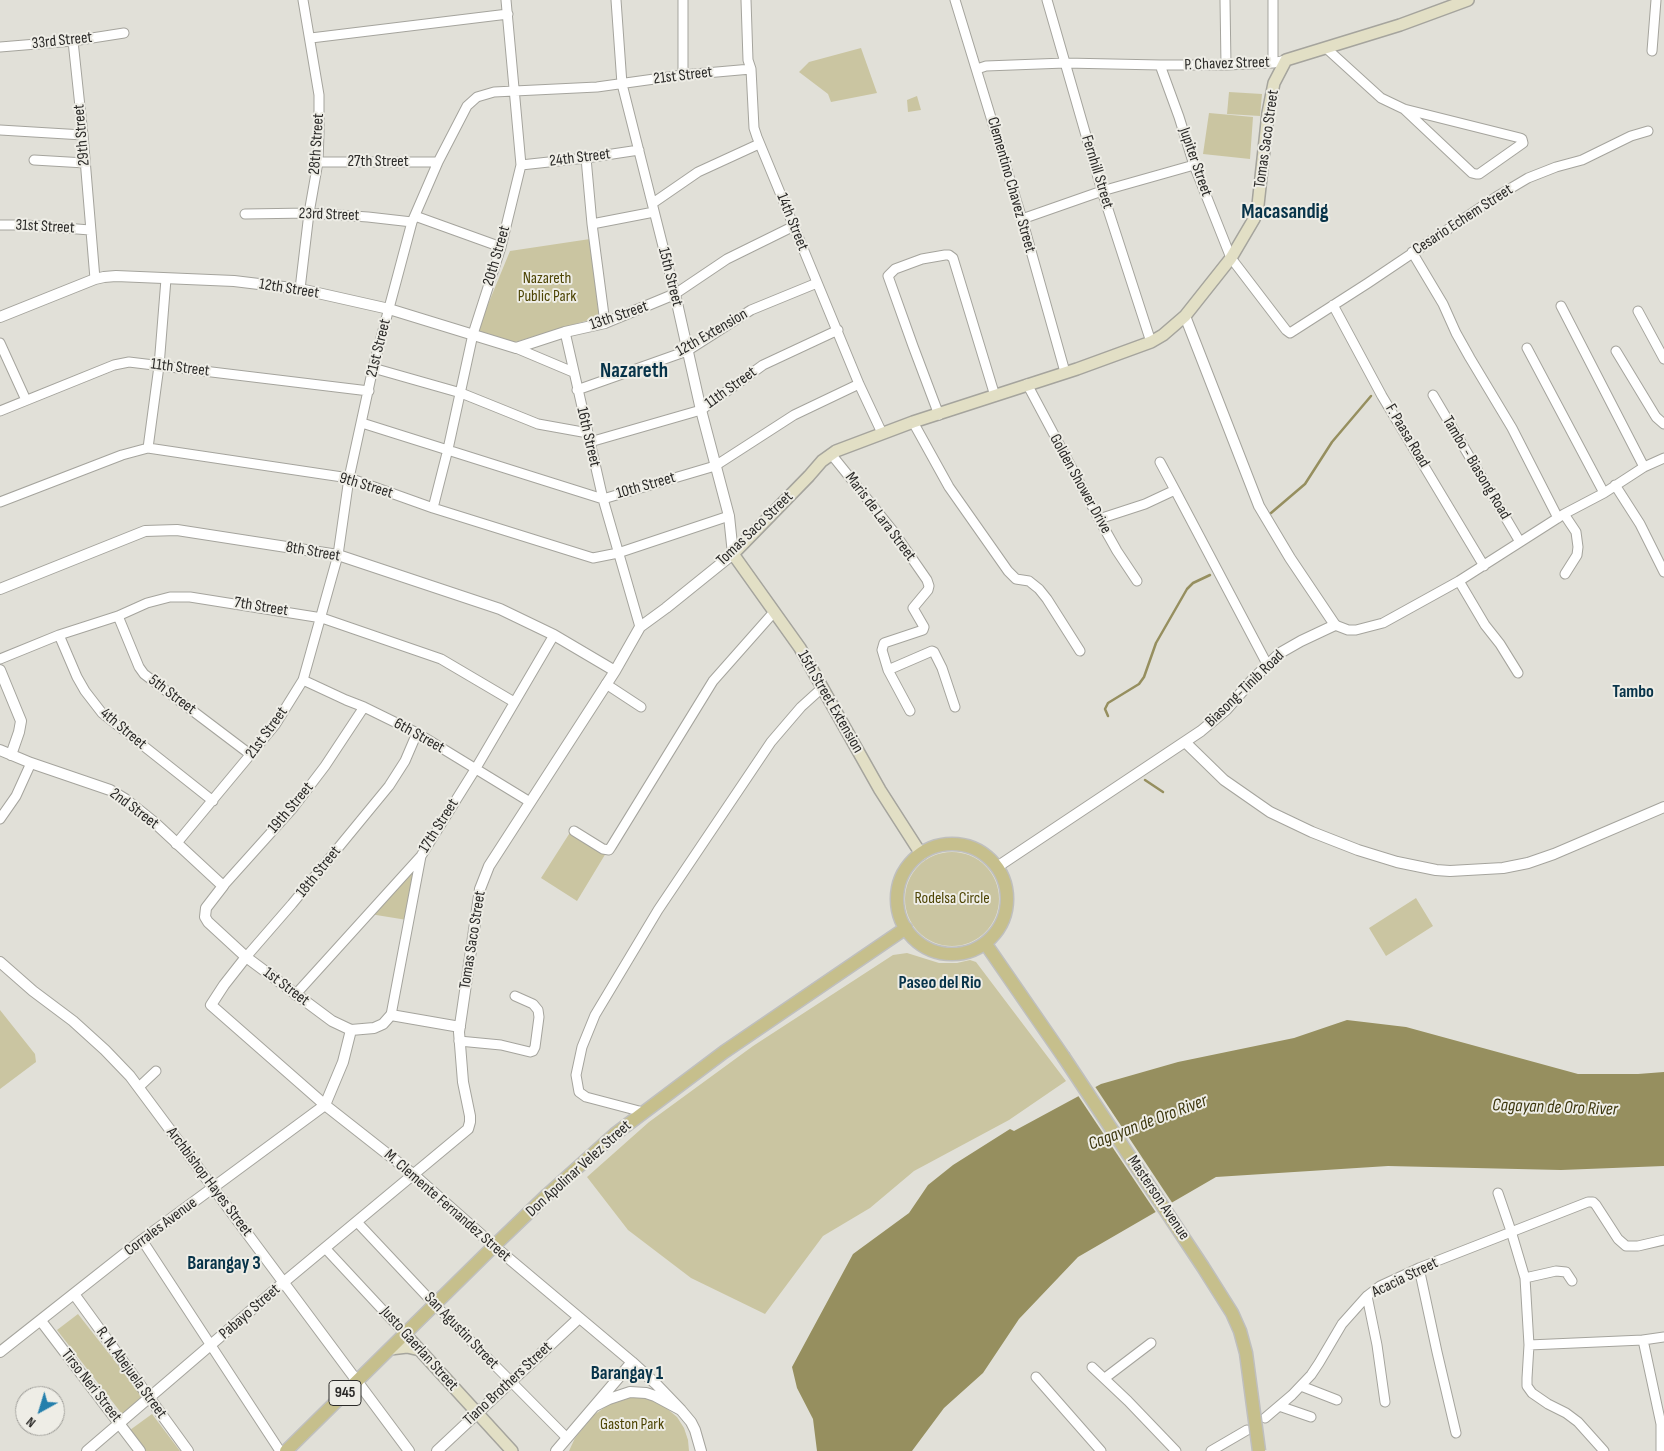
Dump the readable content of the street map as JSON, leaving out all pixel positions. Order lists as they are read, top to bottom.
{
  "streets": {
    "main road": [
      "P. Chavez Street",
      "Tomas Saco Street",
      "15th Street Extension",
      "Don Apolinar Velez Street",
      "Masterson Avenue",
      "Justo Gaerlan Street",
      "945"
    ],
    "street": [
      "33rd Street",
      "21st Street",
      "29th Street",
      "28th Street",
      "24th Street",
      "27th Street",
      "Jupiter Street",
      "Fernhill Street",
      "Clementino Chavez Street",
      "23rd Street",
      "Cesario Echem Street",
      "14th Street",
      "31st Street",
      "20th Street",
      "15th Street",
      "12th Street",
      "13th Street",
      "12th Extension",
      "11th Street",
      "F. Paasa Road",
      "16th Street",
      "Tambo - Biasong Road",
      "Golden Shower Drive",
      "9th Street",
      "10th Street",
      "Maris de Lara Street",
      "8th Street",
      "7th Street",
      "Biasong-Tinib Road",
      "5th Street",
      "4th Street",
      "6th Street",
      "19th Street",
      "2nd Street",
      "17th Street",
      "18th Street",
      "1st Street",
      "Archbishop Hayes Street",
      "M. Clemente Fernandez Street",
      "Corrales Avenue",
      "Acacia Street",
      "Pabayo Street",
      "San Agustin Street",
      "R. N. Abejuela Street",
      "Tiano Brothers Street",
      "Tirso Neri Street"
    ]
  },
  "crossings": [
    ["33rd Street", "29th Street"],
    ["P. Chavez Street", "Tomas Saco Street"],
    ["P. Chavez Street", "Jupiter Street"],
    ["P. Chavez Street", "Fernhill Street"],
    ["P. Chavez Street", "Clementino Chavez Street"],
    ["21st Street", "27th Street"],
    ["21st Street", "23rd Street"],
    ["21st Street", "14th Street"],
    ["21st Street", "20th Street"],
    ["21st Street", "15th Street"],
    ["21st Street", "12th Street"],
    ["21st Street", "11th Street"],
    ["21st Street", "9th Street"],
    ["21st Street", "10th Street"],
    ["21st Street", "8th Street"],
    ["21st Street", "7th Street"],
    ["21st Street", "5th Street"],
    ["21st Street", "4th Street"],
    ["21st Street", "6th Street"],
    ["21st Street", "2nd Street"],
    ["29th Street", "31st Street"],
    ["29th Street", "12th Street"],
    ["Tomas Saco Street", "Jupiter Street"],
    ["Tomas Saco Street", "Fernhill Street"],
    ["Tomas Saco Street", "Clementino Chavez Street"],
    ["Tomas Saco Street", "14th Street"],
    ["Tomas Saco Street", "15th Street"],
    ["Tomas Saco Street", "16th Street"],
    ["Tomas Saco Street", "Golden Shower Drive"],
    ["Tomas Saco Street", "Maris de Lara Street"],
    ["Tomas Saco Street", "8th Street"],
    ["Tomas Saco Street", "15th Street Extension"],
    ["Tomas Saco Street", "6th Street"],
    ["Tomas Saco Street", "M. Clemente Fernandez Street"],
    ["Tomas Saco Street", "Pabayo Street"],
    ["28th Street", "27th Street"],
    ["28th Street", "23rd Street"],
    ["28th Street", "12th Street"],
    ["24th Street", "20th Street"],
    ["24th Street", "15th Street"],
    ["Jupiter Street", "Cesario Echem Street"],
    ["23rd Street", "20th Street"],
    ["Cesario Echem Street", "F. Paasa Road"],
    ["14th Street", "13th Street"],
    ["14th Street", "12th Extension"],
    ["14th Street", "11th Street"],
    ["14th Street", "10th Street"],
    ["20th Street", "12th Street"],
    ["20th Street", "11th Street"],
    ["20th Street", "9th Street"],
    ["20th Street", "10th Street"],
    ["15th Street", "13th Street"],
    ["15th Street", "12th Extension"],
    ["15th Street", "11th Street"],
    ["15th Street", "9th Street"],
    ["15th Street", "10th Street"],
    ["15th Street", "15th Street Extension"],
    ["12th Street", "13th Street"],
    ["12th Street", "16th Street"],
    ["13th Street", "16th Street"],
    ["12th Extension", "16th Street"],
    ["11th Street", "16th Street"],
    ["16th Street", "9th Street"],
    ["16th Street", "10th Street"],
    ["8th Street", "17th Street"],
    ["7th Street", "5th Street"],
    ["7th Street", "4th Street"],
    ["7th Street", "17th Street"],
    ["Biasong-Tinib Road", "15th Street Extension"],
    ["Biasong-Tinib Road", "Don Apolinar Velez Street"],
    ["Biasong-Tinib Road", "Masterson Avenue"],
    ["15th Street Extension", "Don Apolinar Velez Street"],
    ["15th Street Extension", "Masterson Avenue"],
    ["6th Street", "19th Street"],
    ["6th Street", "17th Street"],
    ["6th Street", "18th Street"],
    ["19th Street", "2nd Street"],
    ["19th Street", "1st Street"],
    ["17th Street", "1st Street"],
    ["18th Street", "1st Street"],
    ["18th Street", "M. Clemente Fernandez Street"],
    ["Don Apolinar Velez Street", "Archbishop Hayes Street"],
    ["Don Apolinar Velez Street", "Masterson Avenue"],
    ["Don Apolinar Velez Street", "M. Clemente Fernandez Street"],
    ["Don Apolinar Velez Street", "San Agustin Street"],
    ["Don Apolinar Velez Street", "Justo Gaerlan Street"],
    ["Archbishop Hayes Street", "Corrales Avenue"],
    ["Archbishop Hayes Street", "Pabayo Street"],
    ["M. Clemente Fernandez Street", "Corrales Avenue"],
    ["M. Clemente Fernandez Street", "Pabayo Street"],
    ["M. Clemente Fernandez Street", "Tiano Brothers Street"],
    ["Corrales Avenue", "R. N. Abejuela Street"],
    ["Corrales Avenue", "Tirso Neri Street"],
    ["Pabayo Street", "San Agustin Street"],
    ["Pabayo Street", "Justo Gaerlan Street"],
    ["Pabayo Street", "R. N. Abejuela Street"],
    ["Pabayo Street", "Tirso Neri Street"],
    ["San Agustin Street", "Tiano Brothers Street"],
    ["Justo Gaerlan Street", "Tiano Brothers Street"]
  ],
  "districts": [
    "Macasandig",
    "Nazareth",
    "Tambo",
    "Paseo del Rio",
    "Barangay 3",
    "Barangay 1"
  ],
  "water": ["Cagayan de Oro River"],
  "parks": ["Nazareth Public Park", "Rodelsa Circle", "Gaston Park"],
  "north": "bottom left"
}
